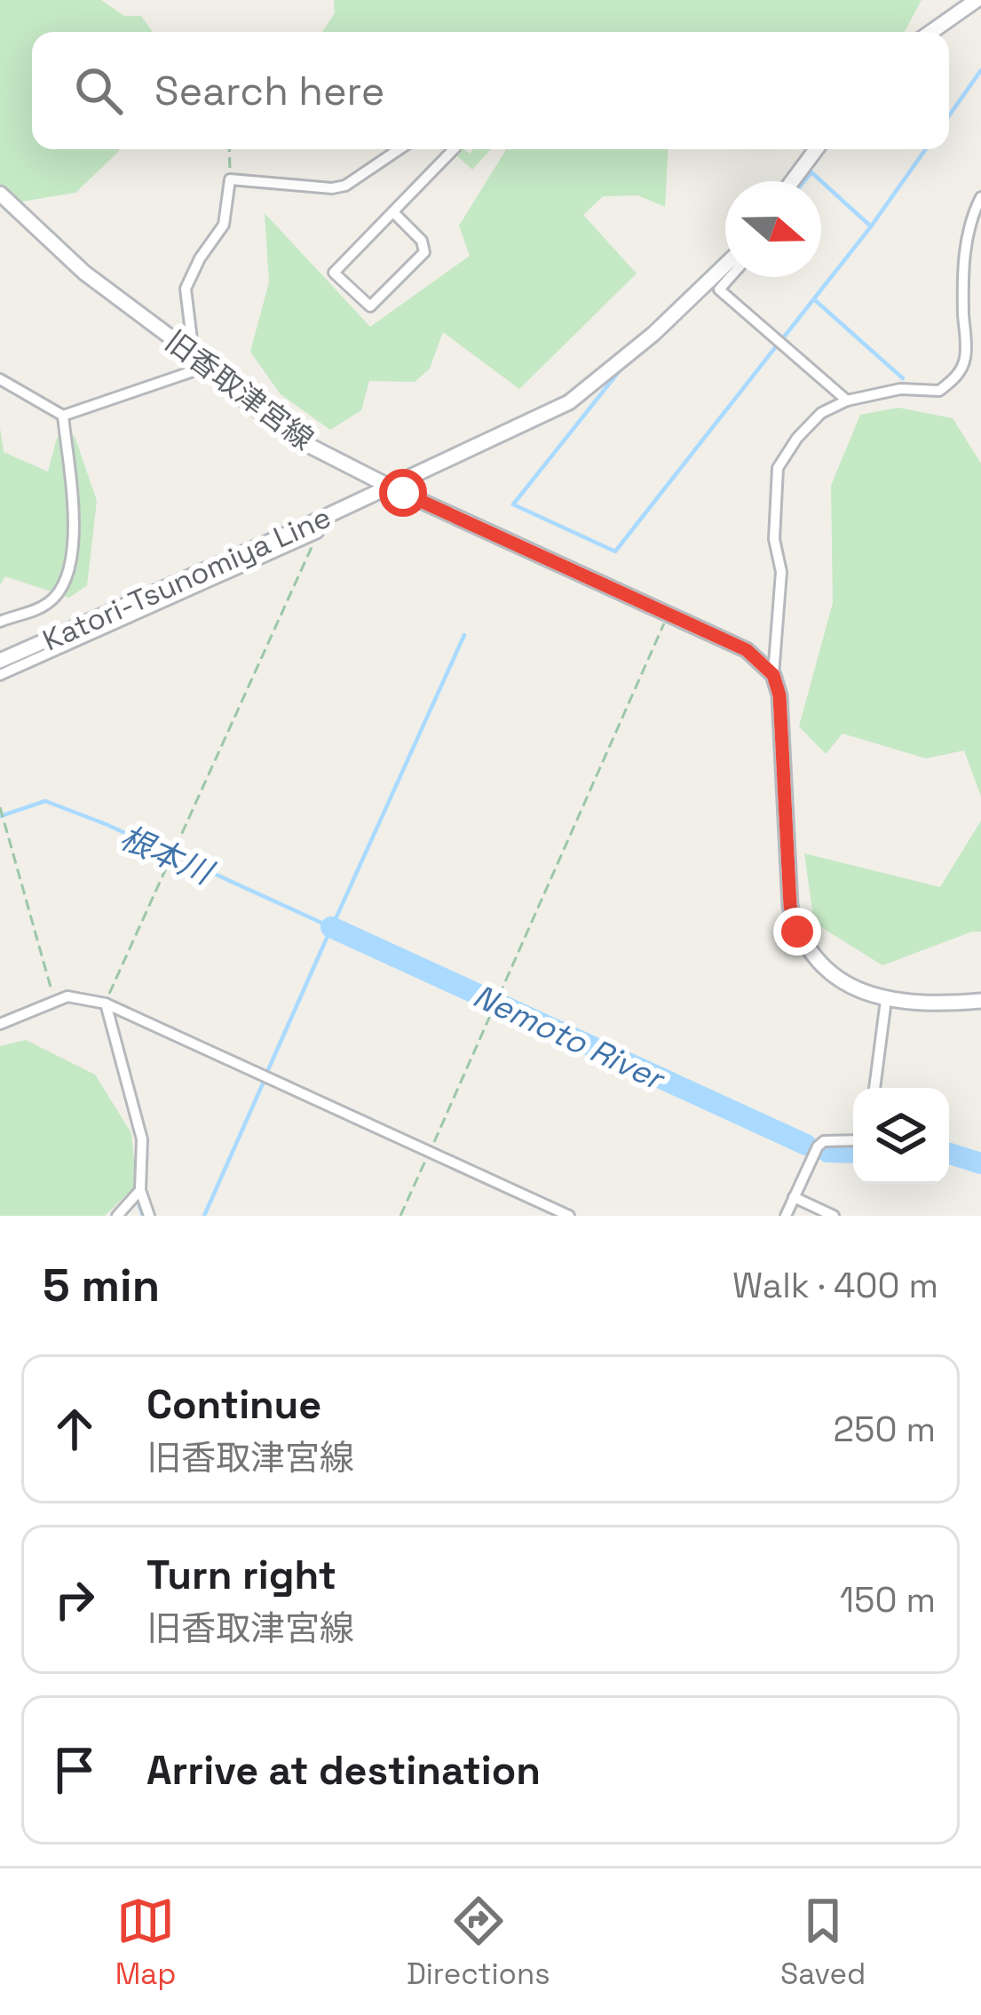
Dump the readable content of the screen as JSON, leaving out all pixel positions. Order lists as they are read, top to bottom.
{
  "streets": {
    "street": ["旧香取津宮線", "Katori-Tsunomiya Line"]
  },
  "crossings": [
    ["旧香取津宮線", "Katori-Tsunomiya Line"]
  ],
  "water": ["根本川", "Nemoto River"],
  "north": "right",
  "page": {
    "search": "Search here",
    "heading": ["5 min", "Walk · 400 m"],
    "list": [
      ["Continue", "旧香取津宮線", "250 m"],
      ["Turn right", "旧香取津宮線", "150 m"],
      "Arrive at destination"
    ],
    "nav": ["Map", "Directions", "Saved"]
  }
}
